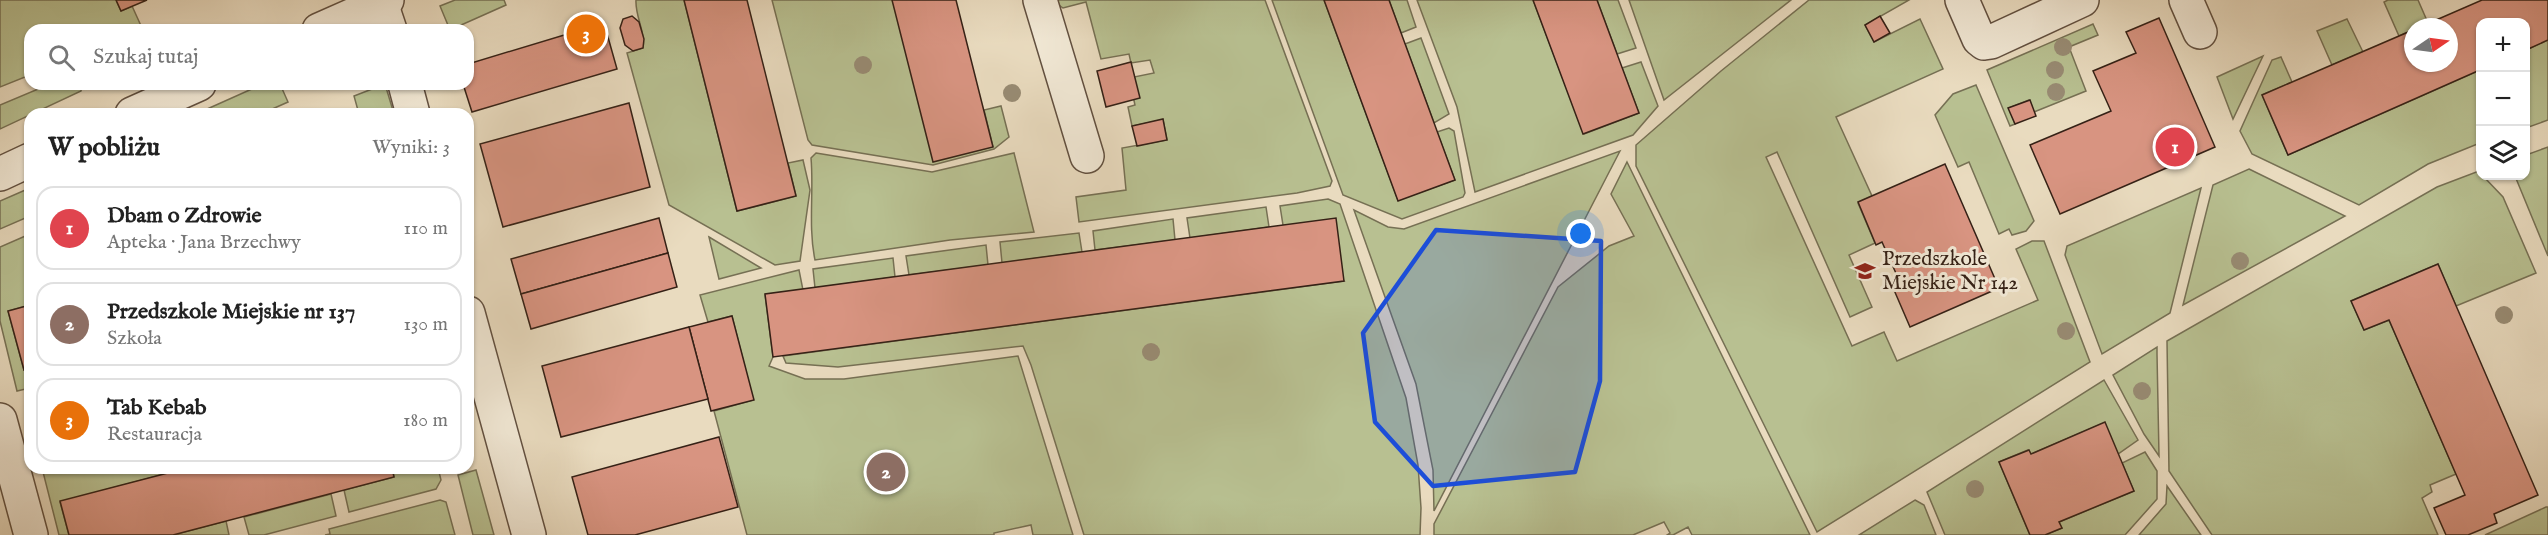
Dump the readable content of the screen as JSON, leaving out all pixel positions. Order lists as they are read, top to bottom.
{
  "places": {
    "school or university": ["Przedszkole Miejskie Nr 142"]
  },
  "north": "right",
  "page": {
    "pins": ["3", "1", "2"],
    "map_buttons": ["+", "−"],
    "search": "Szukaj tutaj",
    "heading": ["W pobliżu", "Wyniki: 3"],
    "list": [
      {
        "mark": "1",
        "name": "Dbam o Zdrowie",
        "note": "Apteka · Jana Brzechwy",
        "value": "110 m"
      },
      {
        "mark": "2",
        "name": "Przedszkole Miejskie nr 137",
        "note": "Szkoła",
        "value": "130 m"
      },
      {
        "mark": "3",
        "name": "Tab Kebab",
        "note": "Restauracja",
        "value": "180 m"
      }
    ]
  }
}
